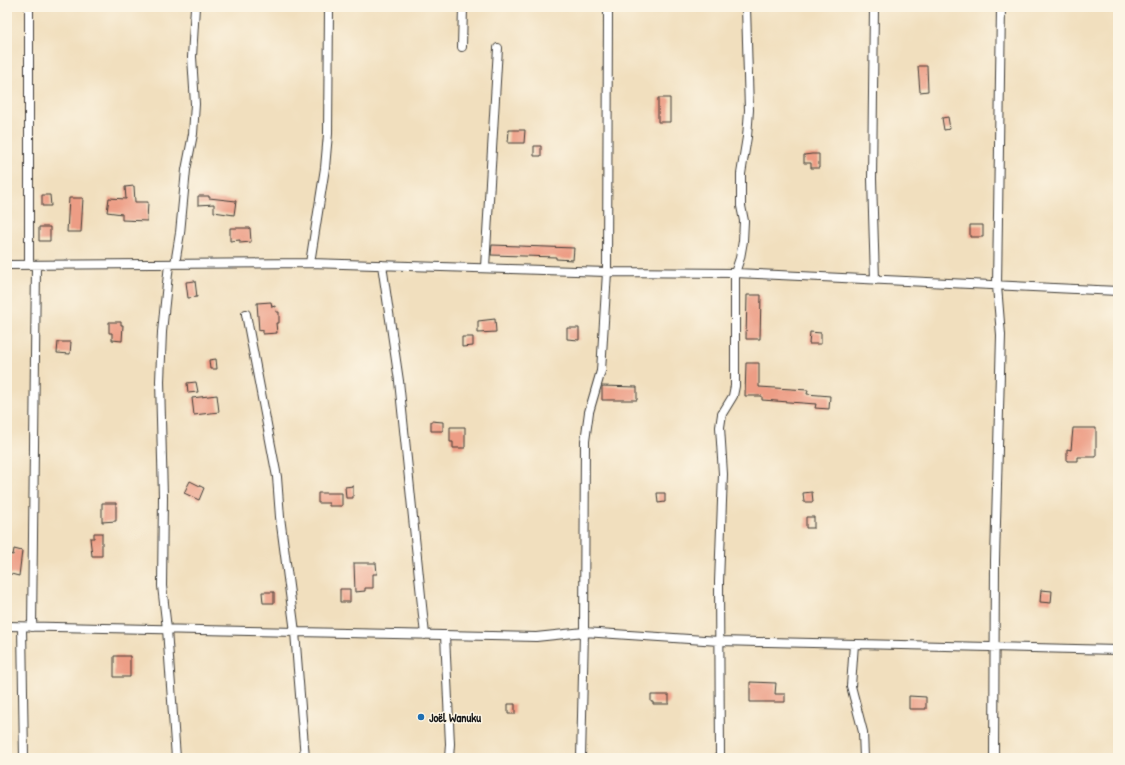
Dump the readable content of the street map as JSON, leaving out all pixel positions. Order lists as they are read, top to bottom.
{
  "places": ["Joël Wanuku"]
}
